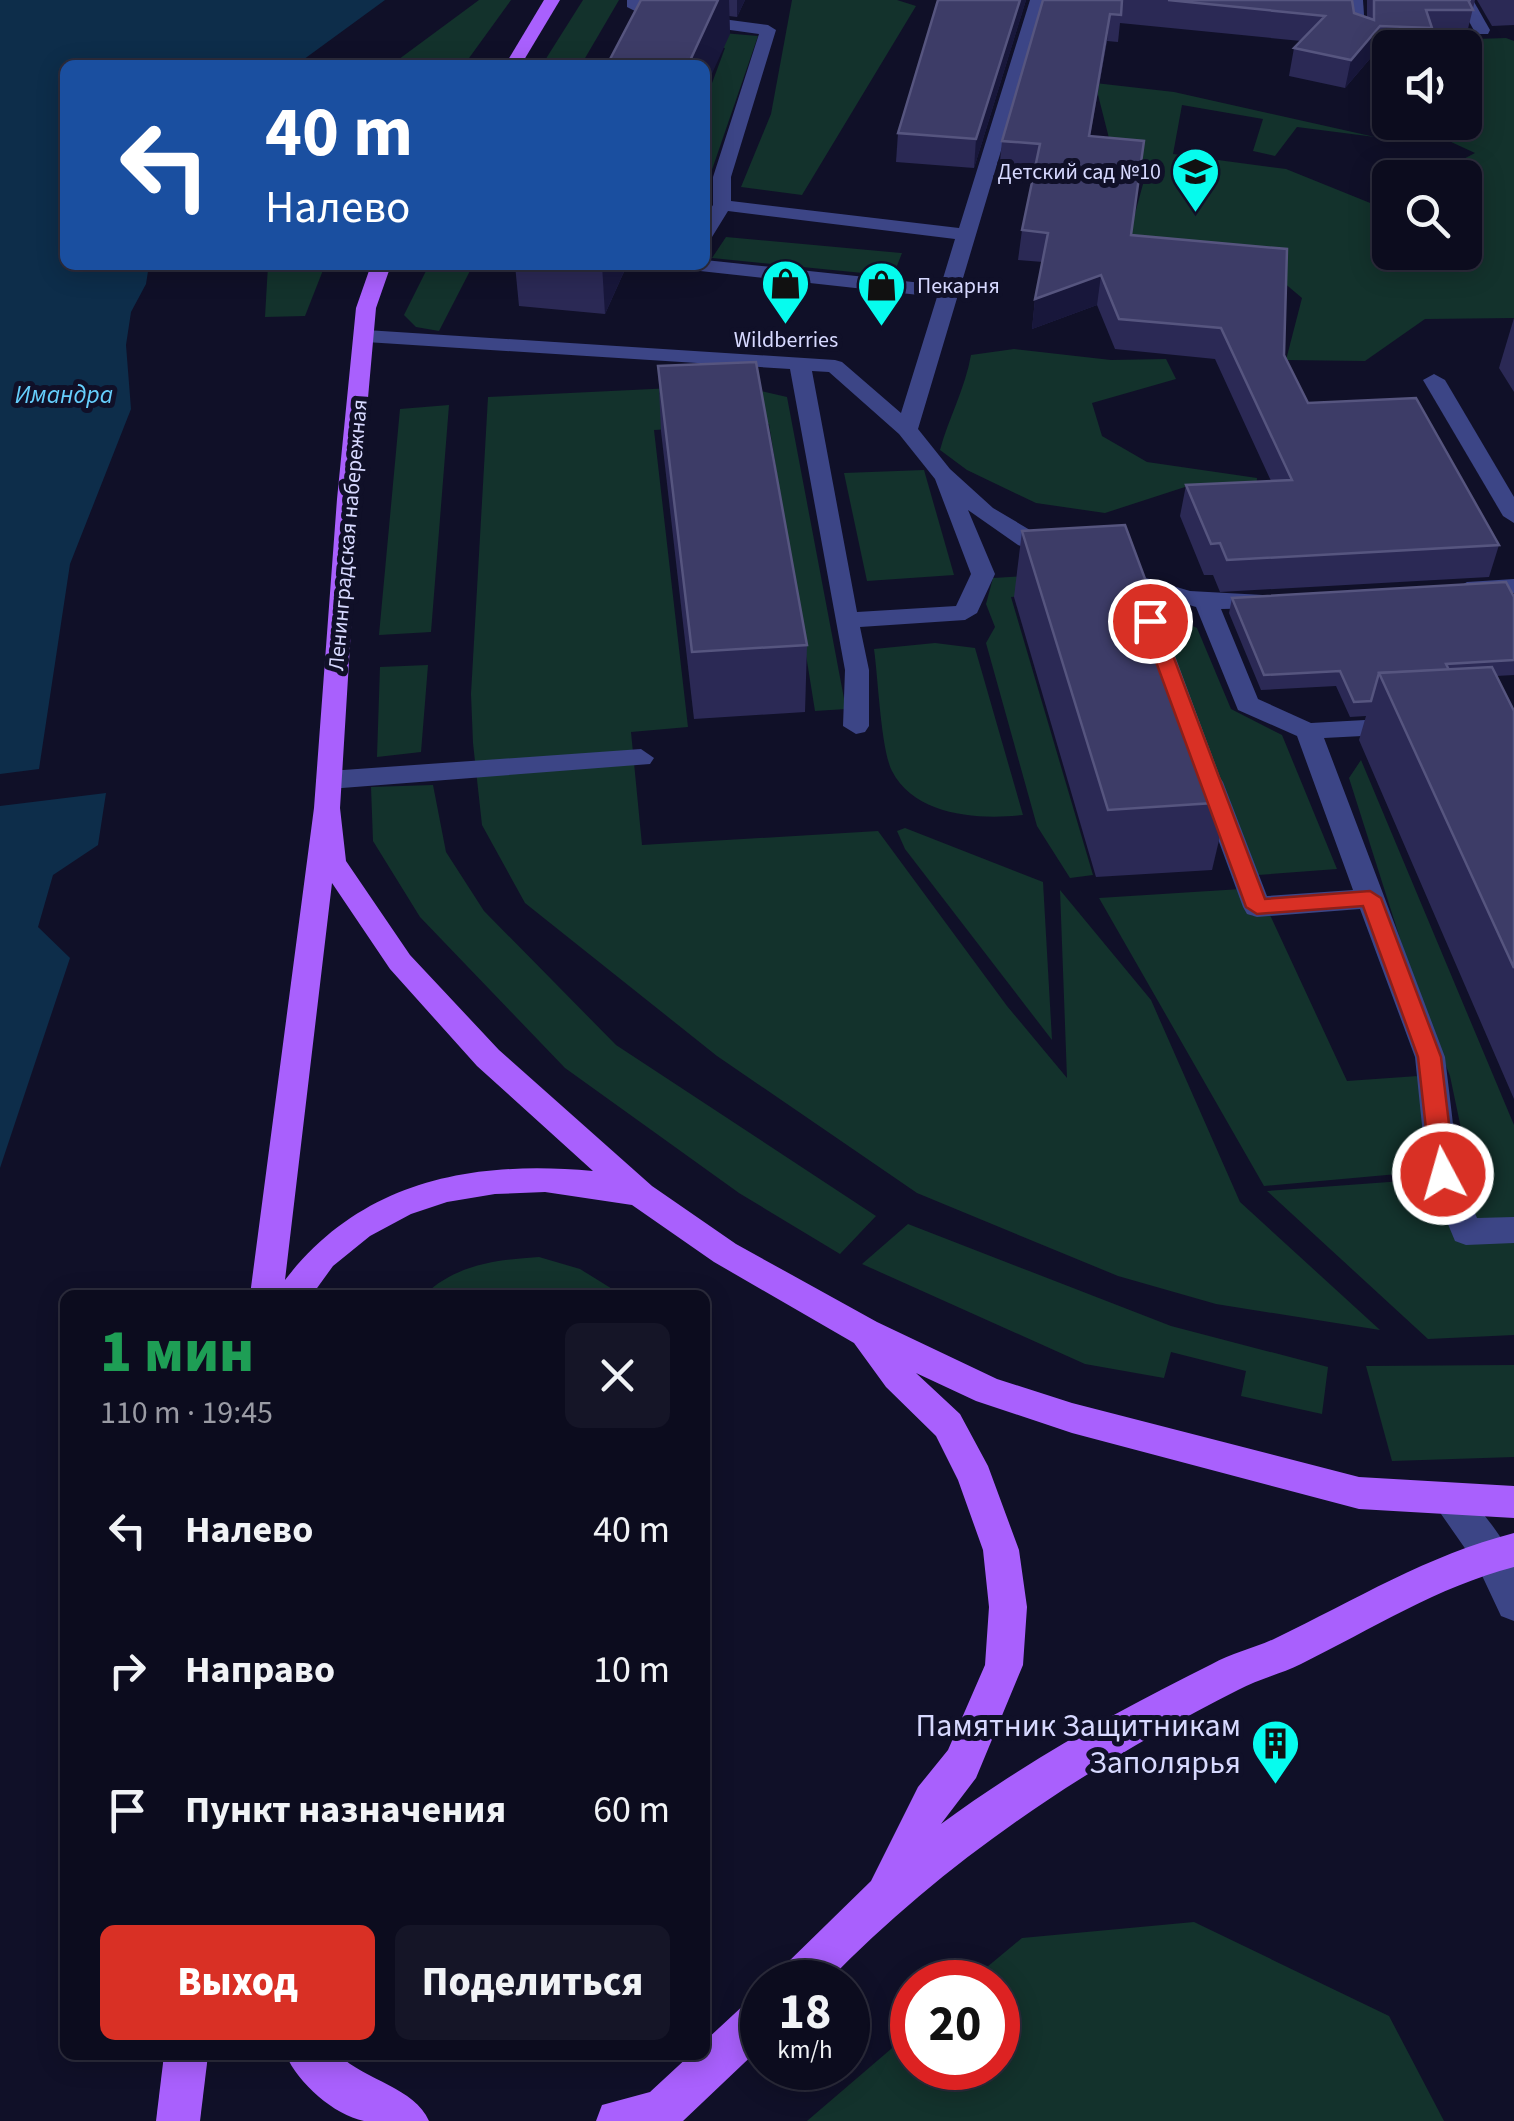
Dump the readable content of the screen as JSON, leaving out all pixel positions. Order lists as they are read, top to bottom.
{
  "streets": {
    "main road": ["Ленинградская набережная"]
  },
  "water": ["Имандра"],
  "places": {
    "school or university": ["Детский сад №10"],
    "shop": ["Wildberries", "Пекарня"],
    "building": ["Памятник Защитникам Заполярья"]
  },
  "page": {
    "turn": ["40 m", "Налево"],
    "heading": ["1 мин", "110 m · 19:45"],
    "list": [
      {
        "name": "Налево",
        "value": "40 m"
      },
      {
        "name": "Направо",
        "value": "10 m"
      },
      {
        "name": "Пункт назначения",
        "value": "60 m"
      }
    ],
    "buttons": ["Выход", "Поделиться"],
    "speed": "18 km/h",
    "limit": "20"
  }
}
